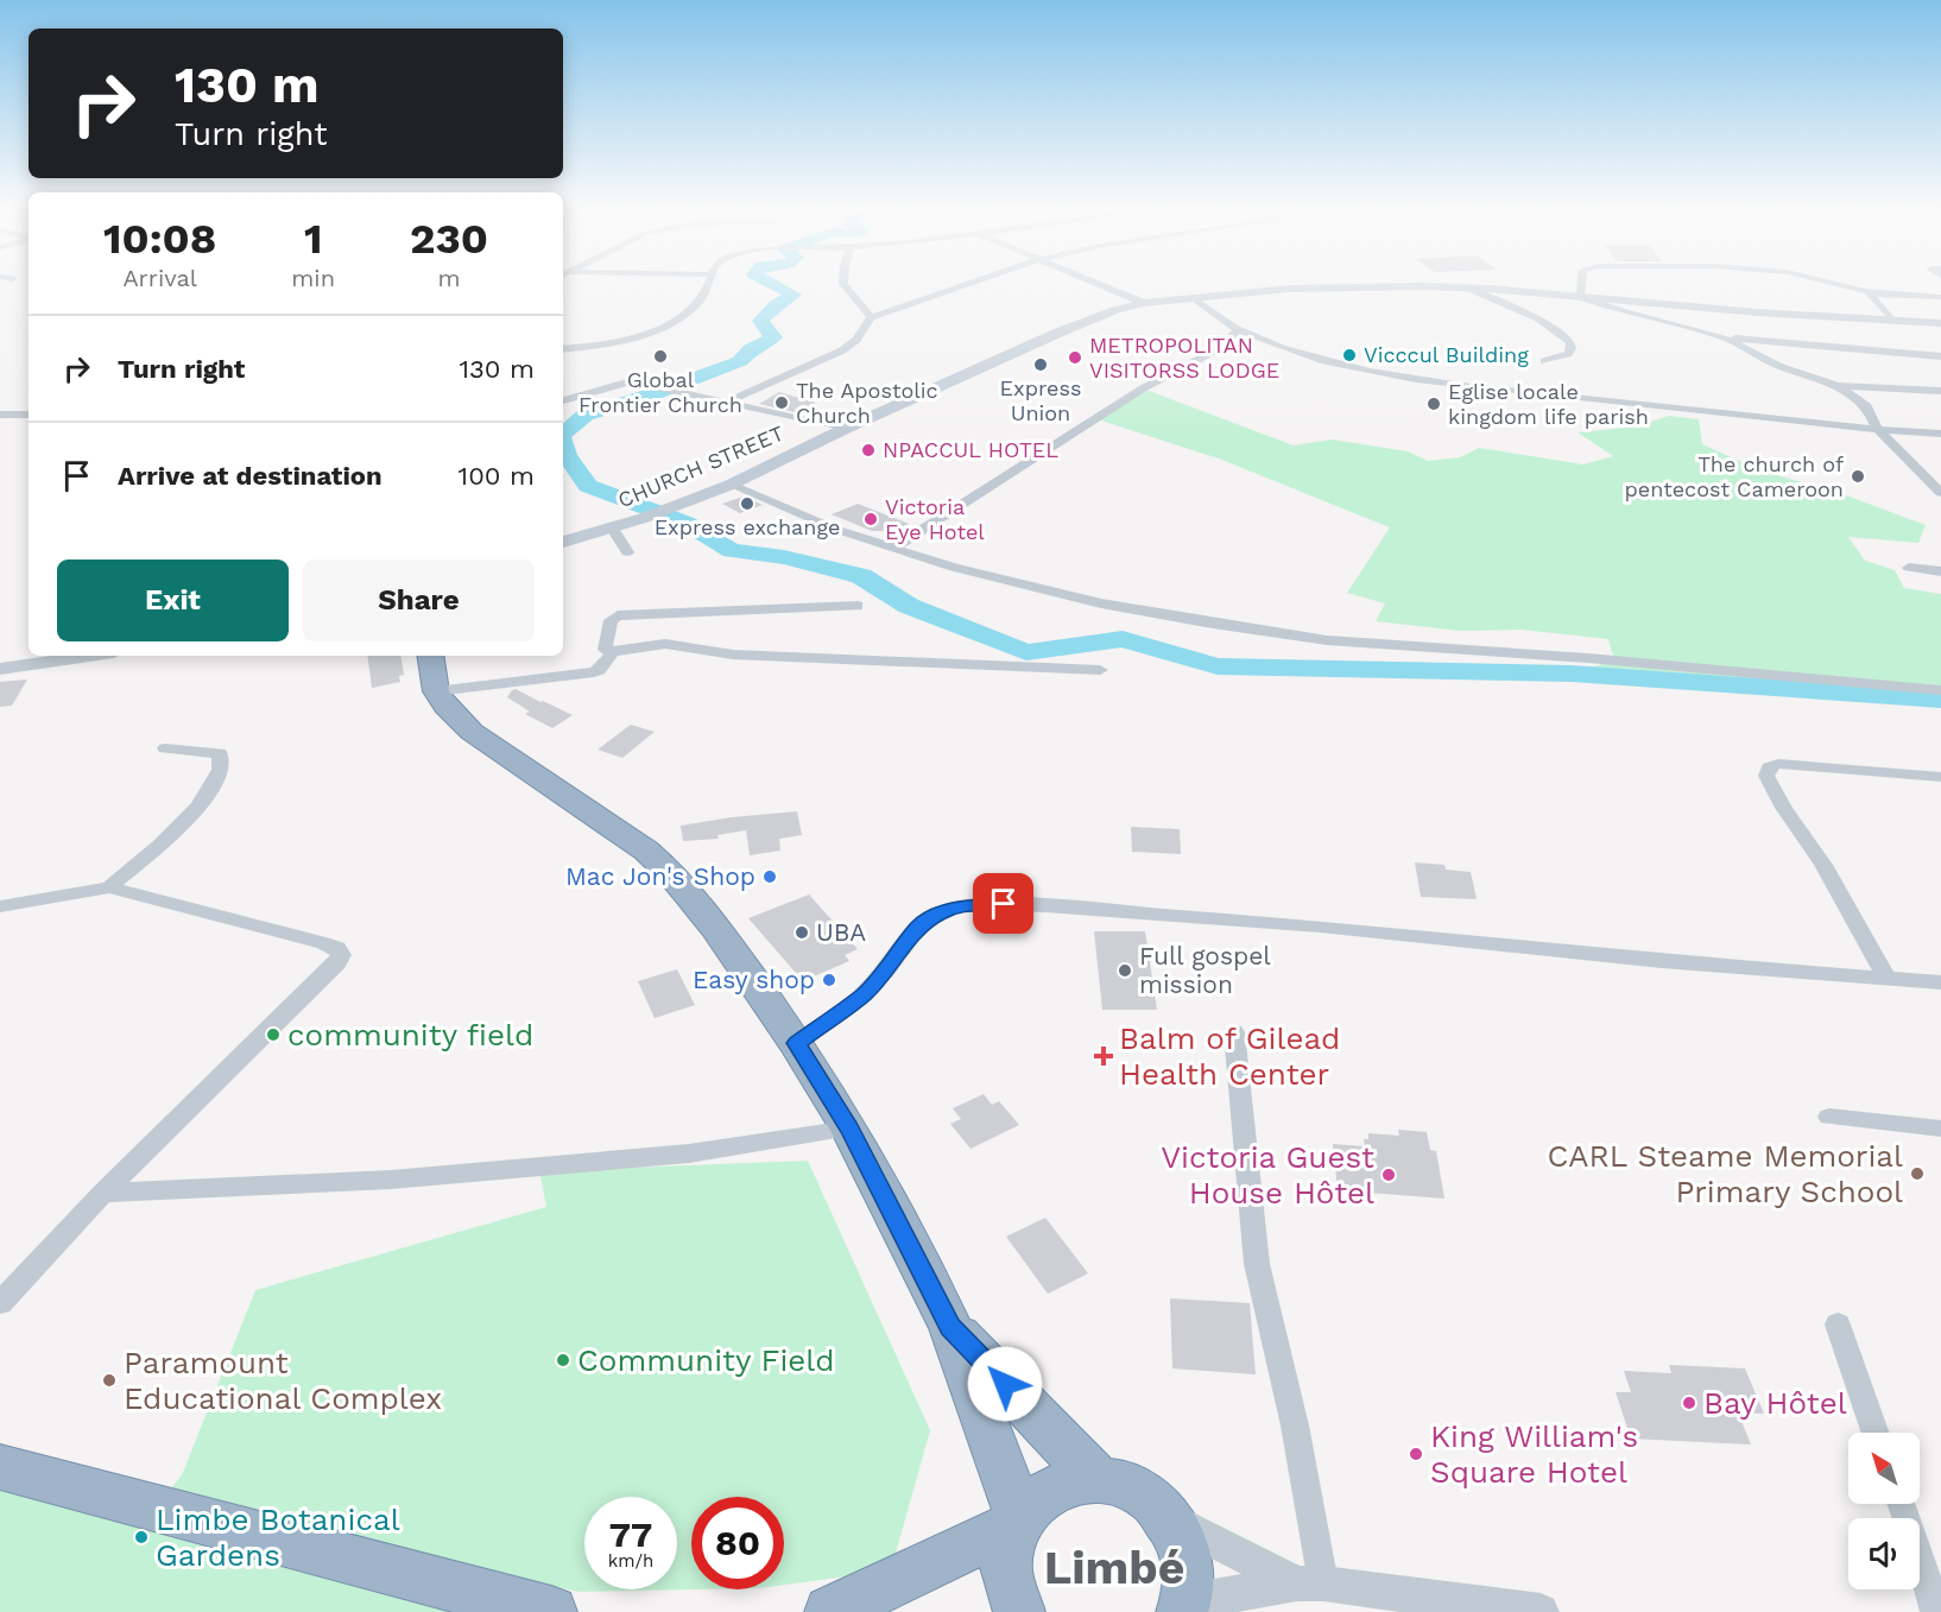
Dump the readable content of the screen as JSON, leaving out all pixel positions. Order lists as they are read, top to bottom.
{
  "streets": {
    "main road": ["CHURCH STREET"]
  },
  "districts": ["Limbé"],
  "places": {
    "other": [
      "Vicccul Building",
      "Global Frontier Church",
      "METROPOLITAN VISITORSS LODGE",
      "Express Union",
      "The Apostolic Church",
      "Eglise locale kingdom life parish",
      "NPACCUL HOTEL",
      "The church of pentecost Cameroon",
      "Express exchange",
      "Victoria Eye Hotel",
      "Mac Jon's Shop",
      "UBA",
      "Full gospel mission",
      "Easy shop",
      "community field",
      "CARL Steame Memorial Primary School",
      "Victoria Guest House Hôtel",
      "Community Field",
      "Paramount Educational Complex",
      "Bay Hôtel",
      "King William's Square Hotel",
      "Limbe Botanical Gardens"
    ],
    "health": ["Balm of Gilead Health Center"]
  },
  "north": "top left",
  "page": {
    "turn": ["130 m", "Turn right"],
    "eta": [
      "10:08",
      "Arrival",
      "1",
      "min",
      "230",
      "m"
    ],
    "list": [
      {
        "name": "Turn right",
        "value": "130 m"
      },
      {
        "name": "Arrive at destination",
        "value": "100 m"
      }
    ],
    "buttons": ["Exit", "Share"],
    "speed": "77 km/h",
    "limit": "80"
  }
}
